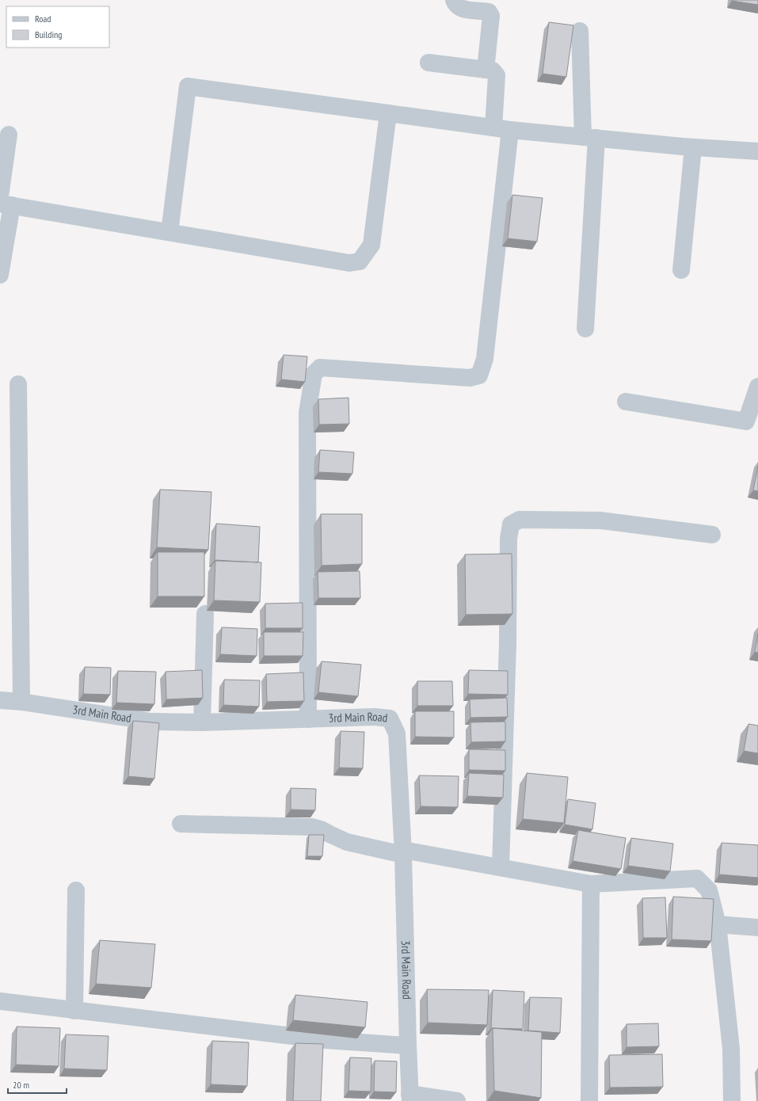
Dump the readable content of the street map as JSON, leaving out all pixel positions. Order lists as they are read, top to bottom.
{
  "streets": {
    "street": ["3rd Main Road"]
  },
  "legend": ["Road", "Building"],
  "scale_bar": "20 m"
}
